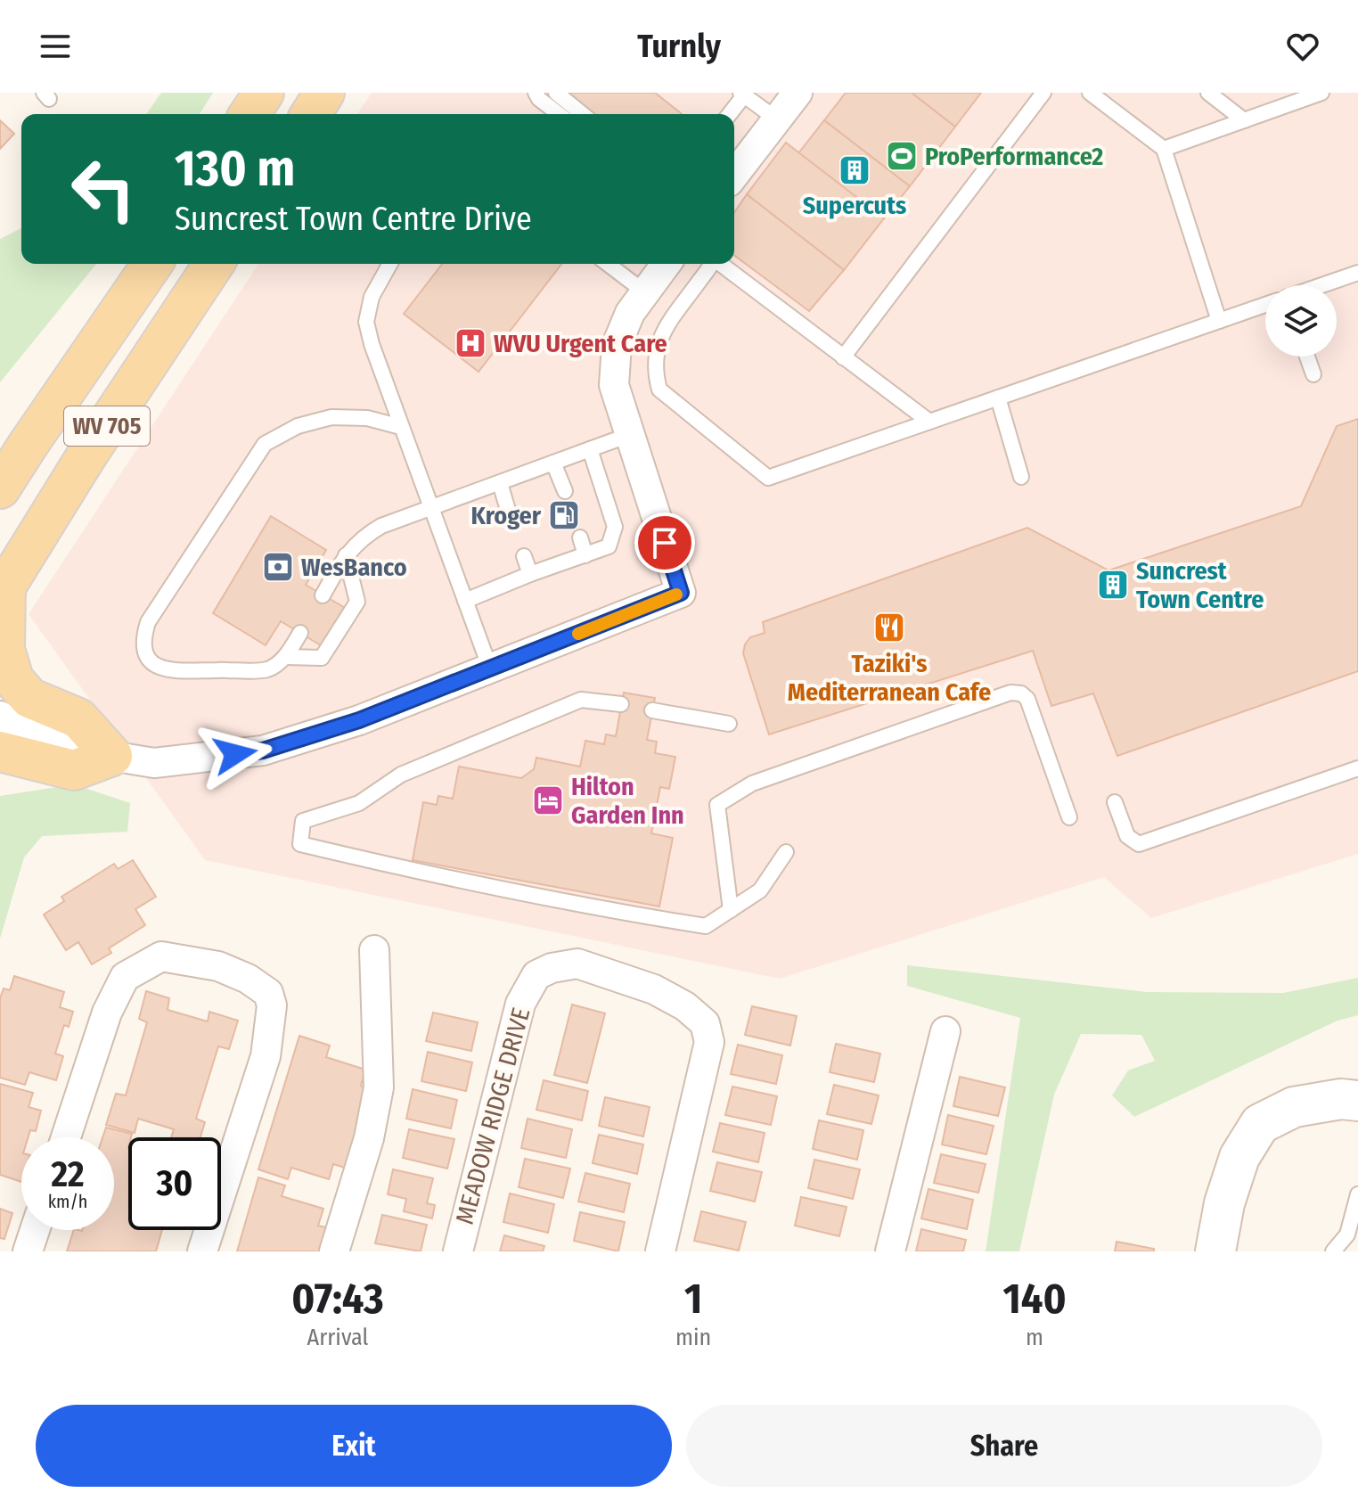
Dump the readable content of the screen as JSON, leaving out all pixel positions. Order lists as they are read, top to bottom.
{
  "streets": {
    "main road": ["WV 705"],
    "street": ["MEADOW RIDGE DRIVE"]
  },
  "places": {
    "sports": ["ProPerformance2"],
    "building": ["Supercuts", "Suncrest Town Centre"],
    "hospital": ["WVU Urgent Care"],
    "fuel station": ["Kroger"],
    "bank": ["WesBanco"],
    "restaurant": ["Taziki's Mediterranean Cafe"],
    "hotel": ["Hilton Garden Inn"]
  },
  "page": {
    "header": "Turnly",
    "turn": ["130 m", "Suncrest Town Centre Drive"],
    "speed": "22 km/h",
    "limit": "30",
    "eta": [
      "07:43",
      "Arrival",
      "1",
      "min",
      "140",
      "m"
    ],
    "buttons": ["Exit", "Share"]
  }
}
